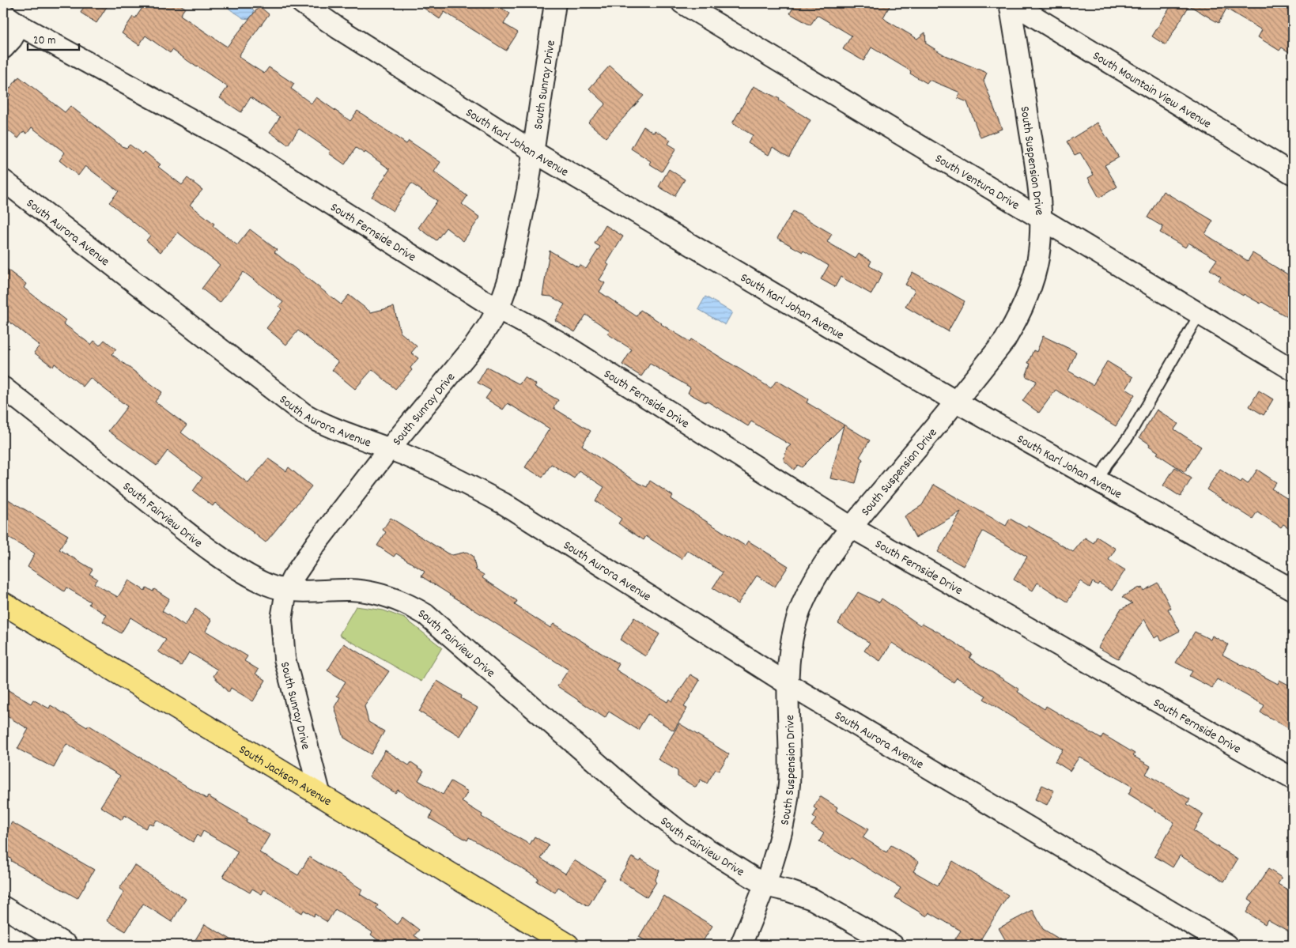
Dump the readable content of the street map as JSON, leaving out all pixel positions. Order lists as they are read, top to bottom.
{
  "streets": {
    "main road": ["South Jackson Avenue"],
    "street": [
      "South Sunray Drive",
      "South Mountain View Avenue",
      "South Karl Johan Avenue",
      "South Suspension Drive",
      "South Ventura Drive",
      "South Fernside Drive",
      "South Aurora Avenue",
      "South Fairview Drive"
    ]
  },
  "crossings": [
    ["South Sunray Drive", "South Karl Johan Avenue"],
    ["South Sunray Drive", "South Fernside Drive"],
    ["South Sunray Drive", "South Aurora Avenue"],
    ["South Sunray Drive", "South Fairview Drive"],
    ["South Sunray Drive", "South Jackson Avenue"],
    ["South Mountain View Avenue", "South Suspension Drive"],
    ["South Karl Johan Avenue", "South Suspension Drive"],
    ["South Suspension Drive", "South Ventura Drive"],
    ["South Suspension Drive", "South Fernside Drive"],
    ["South Suspension Drive", "South Aurora Avenue"],
    ["South Suspension Drive", "South Fairview Drive"]
  ],
  "scale_bar": "20 m"
}
